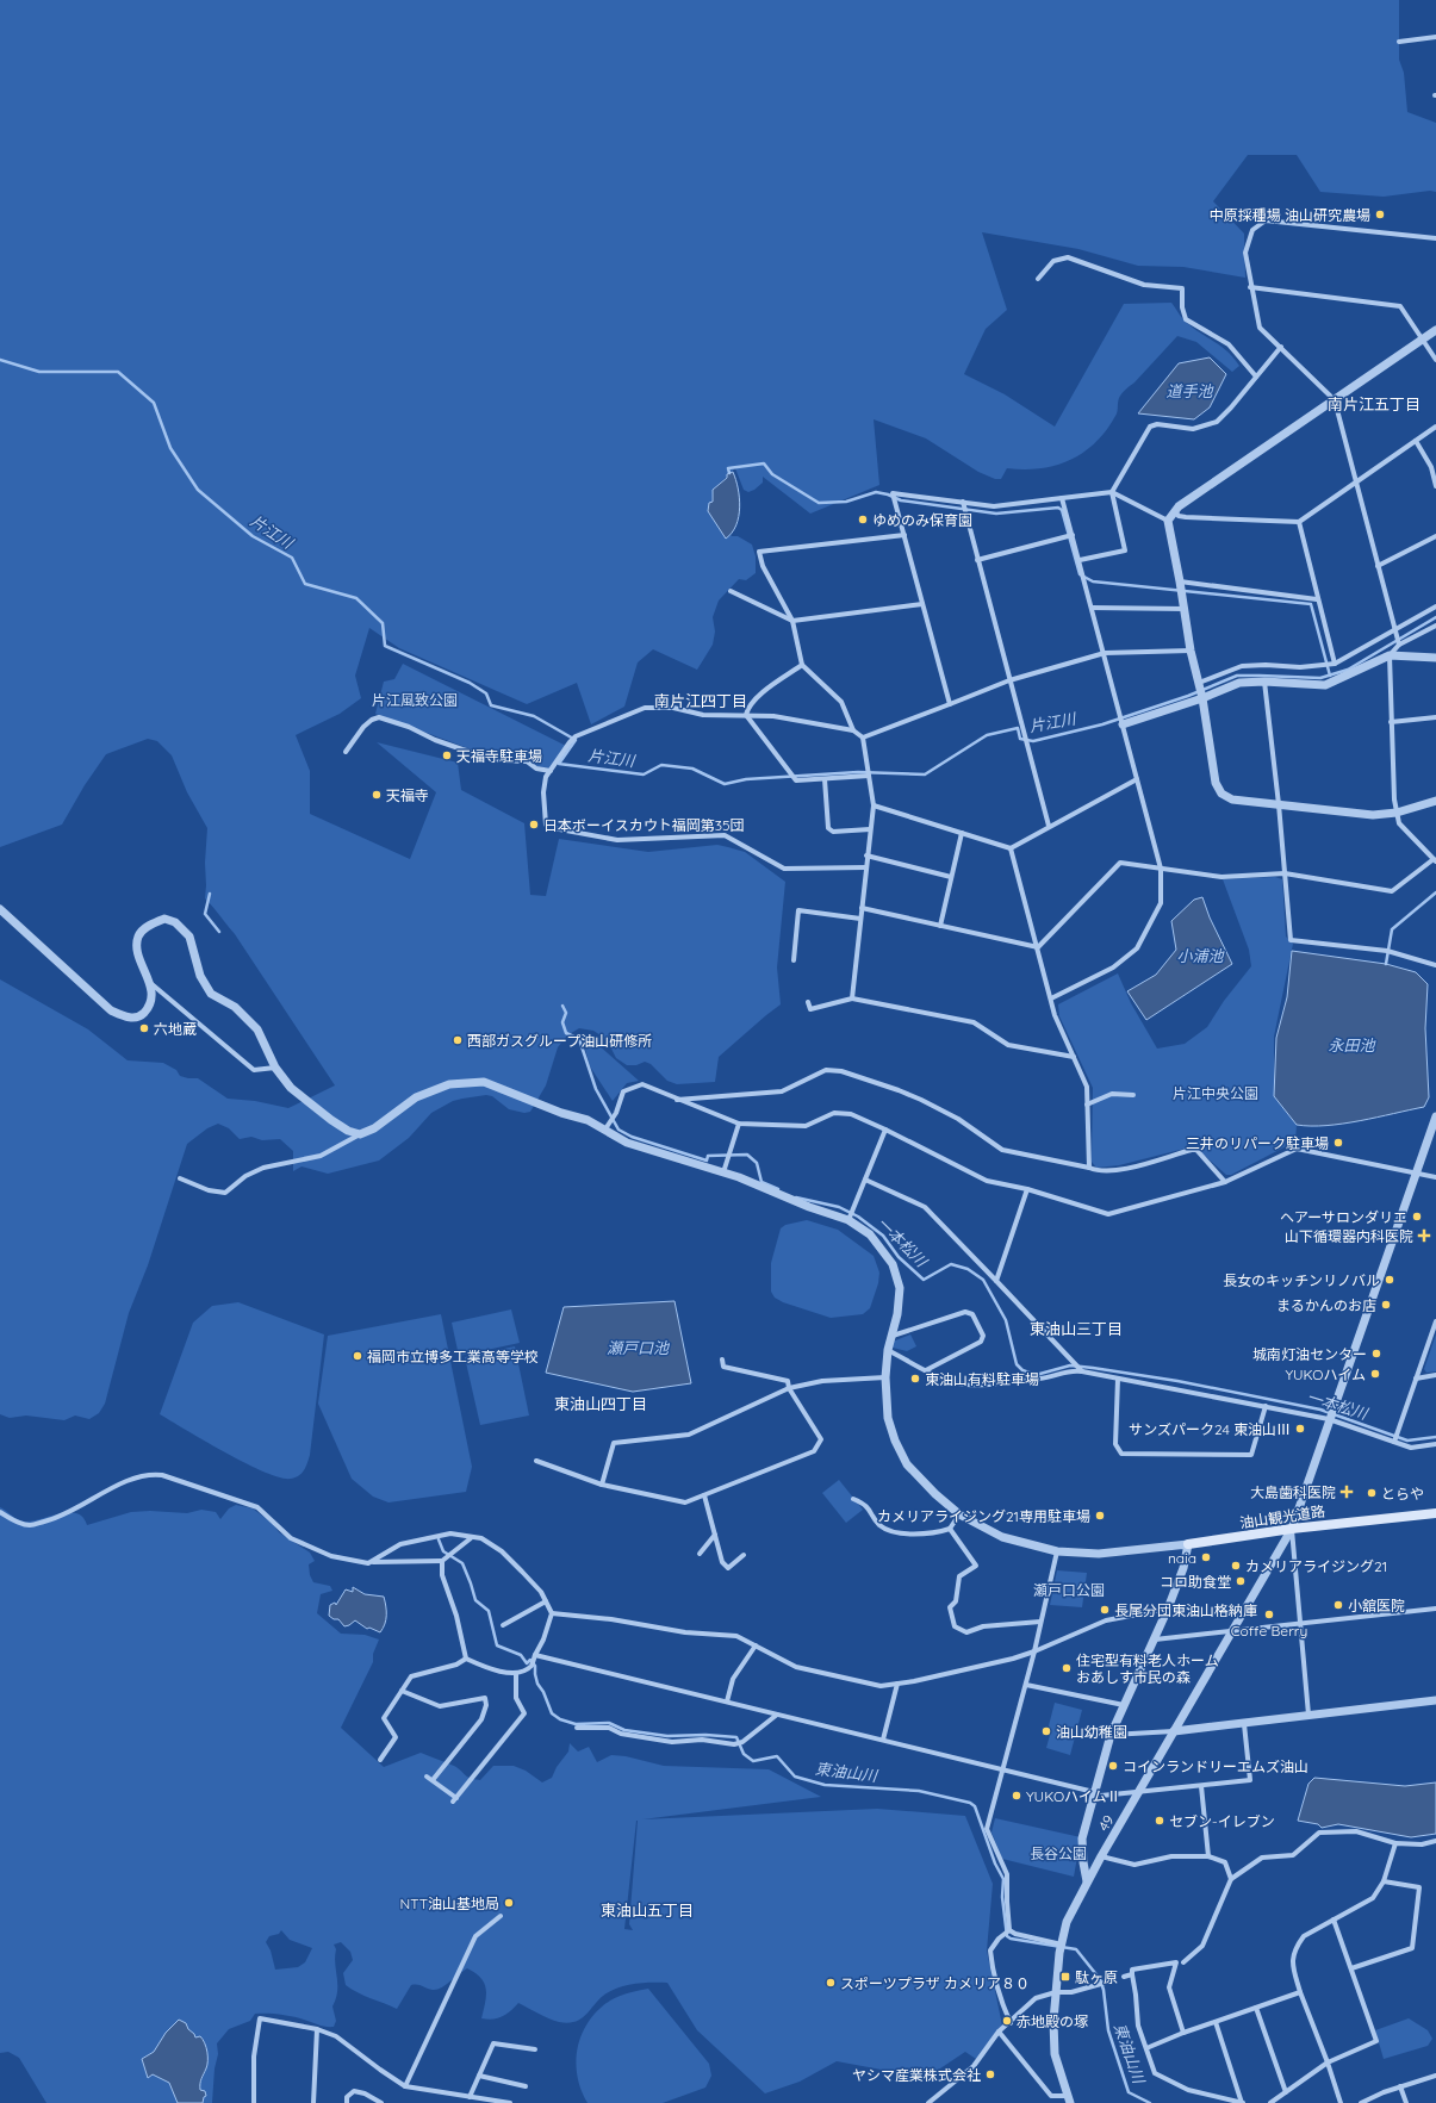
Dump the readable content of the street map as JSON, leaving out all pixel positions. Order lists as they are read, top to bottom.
{
  "streets": {
    "main road": ["油山観光道路"],
    "street": ["49"]
  },
  "crossings": [
    ["油山観光道路", "49"]
  ],
  "districts": [
    "南片江五丁目",
    "南片江四丁目",
    "東油山三丁目",
    "東油山四丁目",
    "東油山五丁目"
  ],
  "water": [
    "道手池",
    "片江川",
    "小浦池",
    "永田池",
    "一本松川",
    "瀬戸口池",
    "東油山川"
  ],
  "parks": [
    "片江風致公園",
    "片江中央公園",
    "瀬戸口公園",
    "長谷公園"
  ],
  "places": {
    "other": [
      "中原採種場 油山研究農場",
      "ゆめのみ保育園",
      "天福寺駐車場",
      "天福寺",
      "日本ボーイスカウト福岡第35団",
      "六地蔵",
      "西部ガスグループ油山研修所",
      "三井のリパーク駐車場",
      "ヘアーサロンダリエ",
      "長女のキッチンリノバル",
      "まるかんのお店",
      "城南灯油センター",
      "福岡市立博多工業高等学校",
      "YUKOハイム",
      "東油山有料駐車場",
      "サンズパーク24 東油山Ⅲ",
      "とらや",
      "カメリアライジング21専用駐車場",
      "naia",
      "カメリアライジング21",
      "コロ助食堂",
      "小舘医院",
      "長尾分団東油山格納庫",
      "Coffe Berry",
      "住宅型有料老人ホーム おあしす市民の森",
      "油山幼稚園",
      "コインランドリーエムズ油山",
      "YUKOハイムⅡ",
      "セブン-イレブン",
      "NTT油山基地局",
      "スポーツプラザ カメリア８０",
      "赤地殿の塚",
      "ヤシマ産業株式会社"
    ],
    "health": ["山下循環器内科医院", "大島歯科医院"],
    "transit": ["駄ヶ原"]
  }
}
